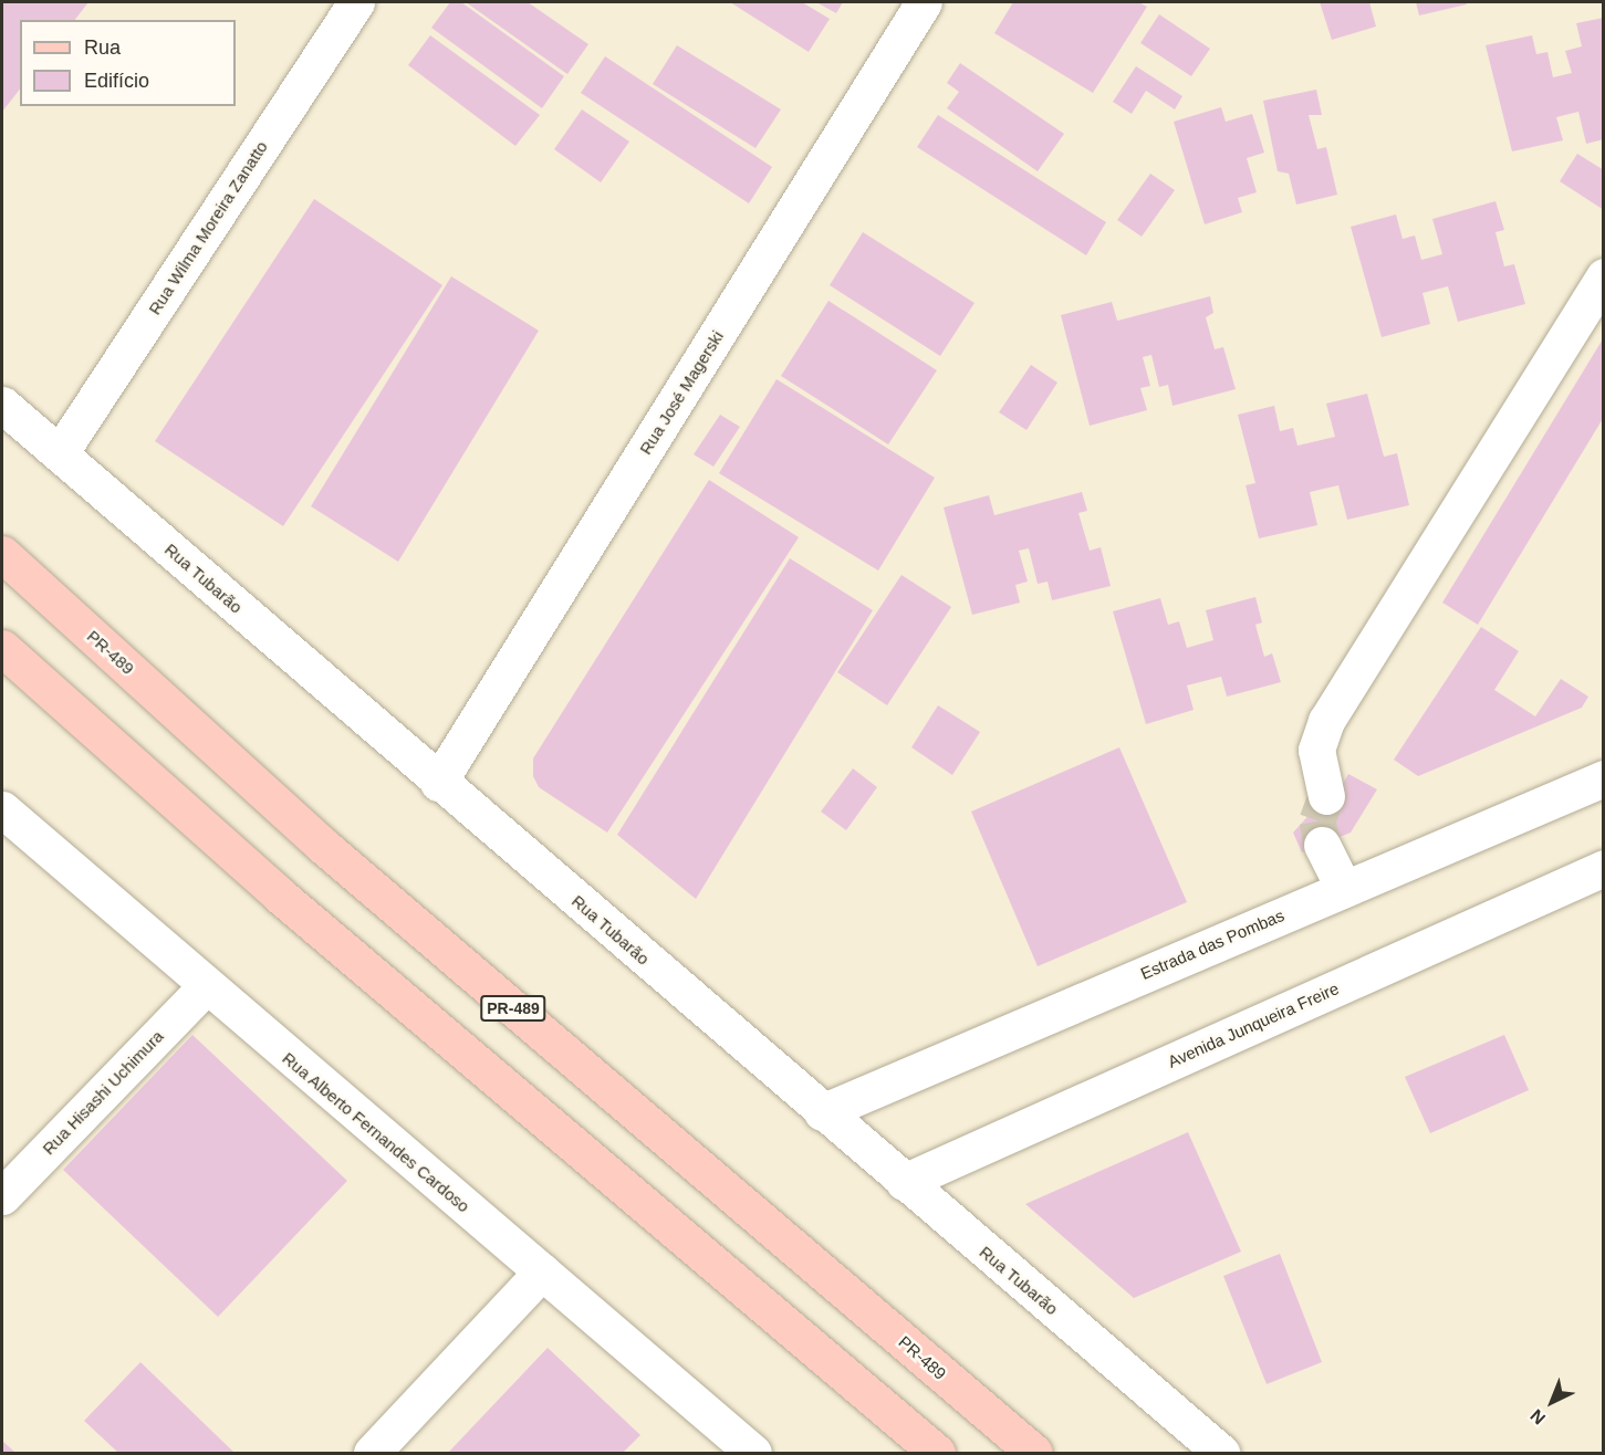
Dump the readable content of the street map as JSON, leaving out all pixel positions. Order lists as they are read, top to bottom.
{
  "streets": {
    "main road": ["PR-489"],
    "street": [
      "Rua Wilma Moreira Zanatto",
      "Rua José Magerski",
      "Rua Tubarão",
      "Estrada das Pombas",
      "Avenida Junqueira Freire",
      "Rua Hisashi Uchimura",
      "Rua Alberto Fernandes Cardoso"
    ]
  },
  "crossings": [
    ["Rua Wilma Moreira Zanatto", "Rua Tubarão"],
    ["Rua José Magerski", "Rua Tubarão"],
    ["Rua Tubarão", "Estrada das Pombas"],
    ["Rua Tubarão", "Avenida Junqueira Freire"],
    ["Rua Hisashi Uchimura", "Rua Alberto Fernandes Cardoso"]
  ],
  "legend": ["Rua", "Edifício"],
  "north": "bottom left"
}
